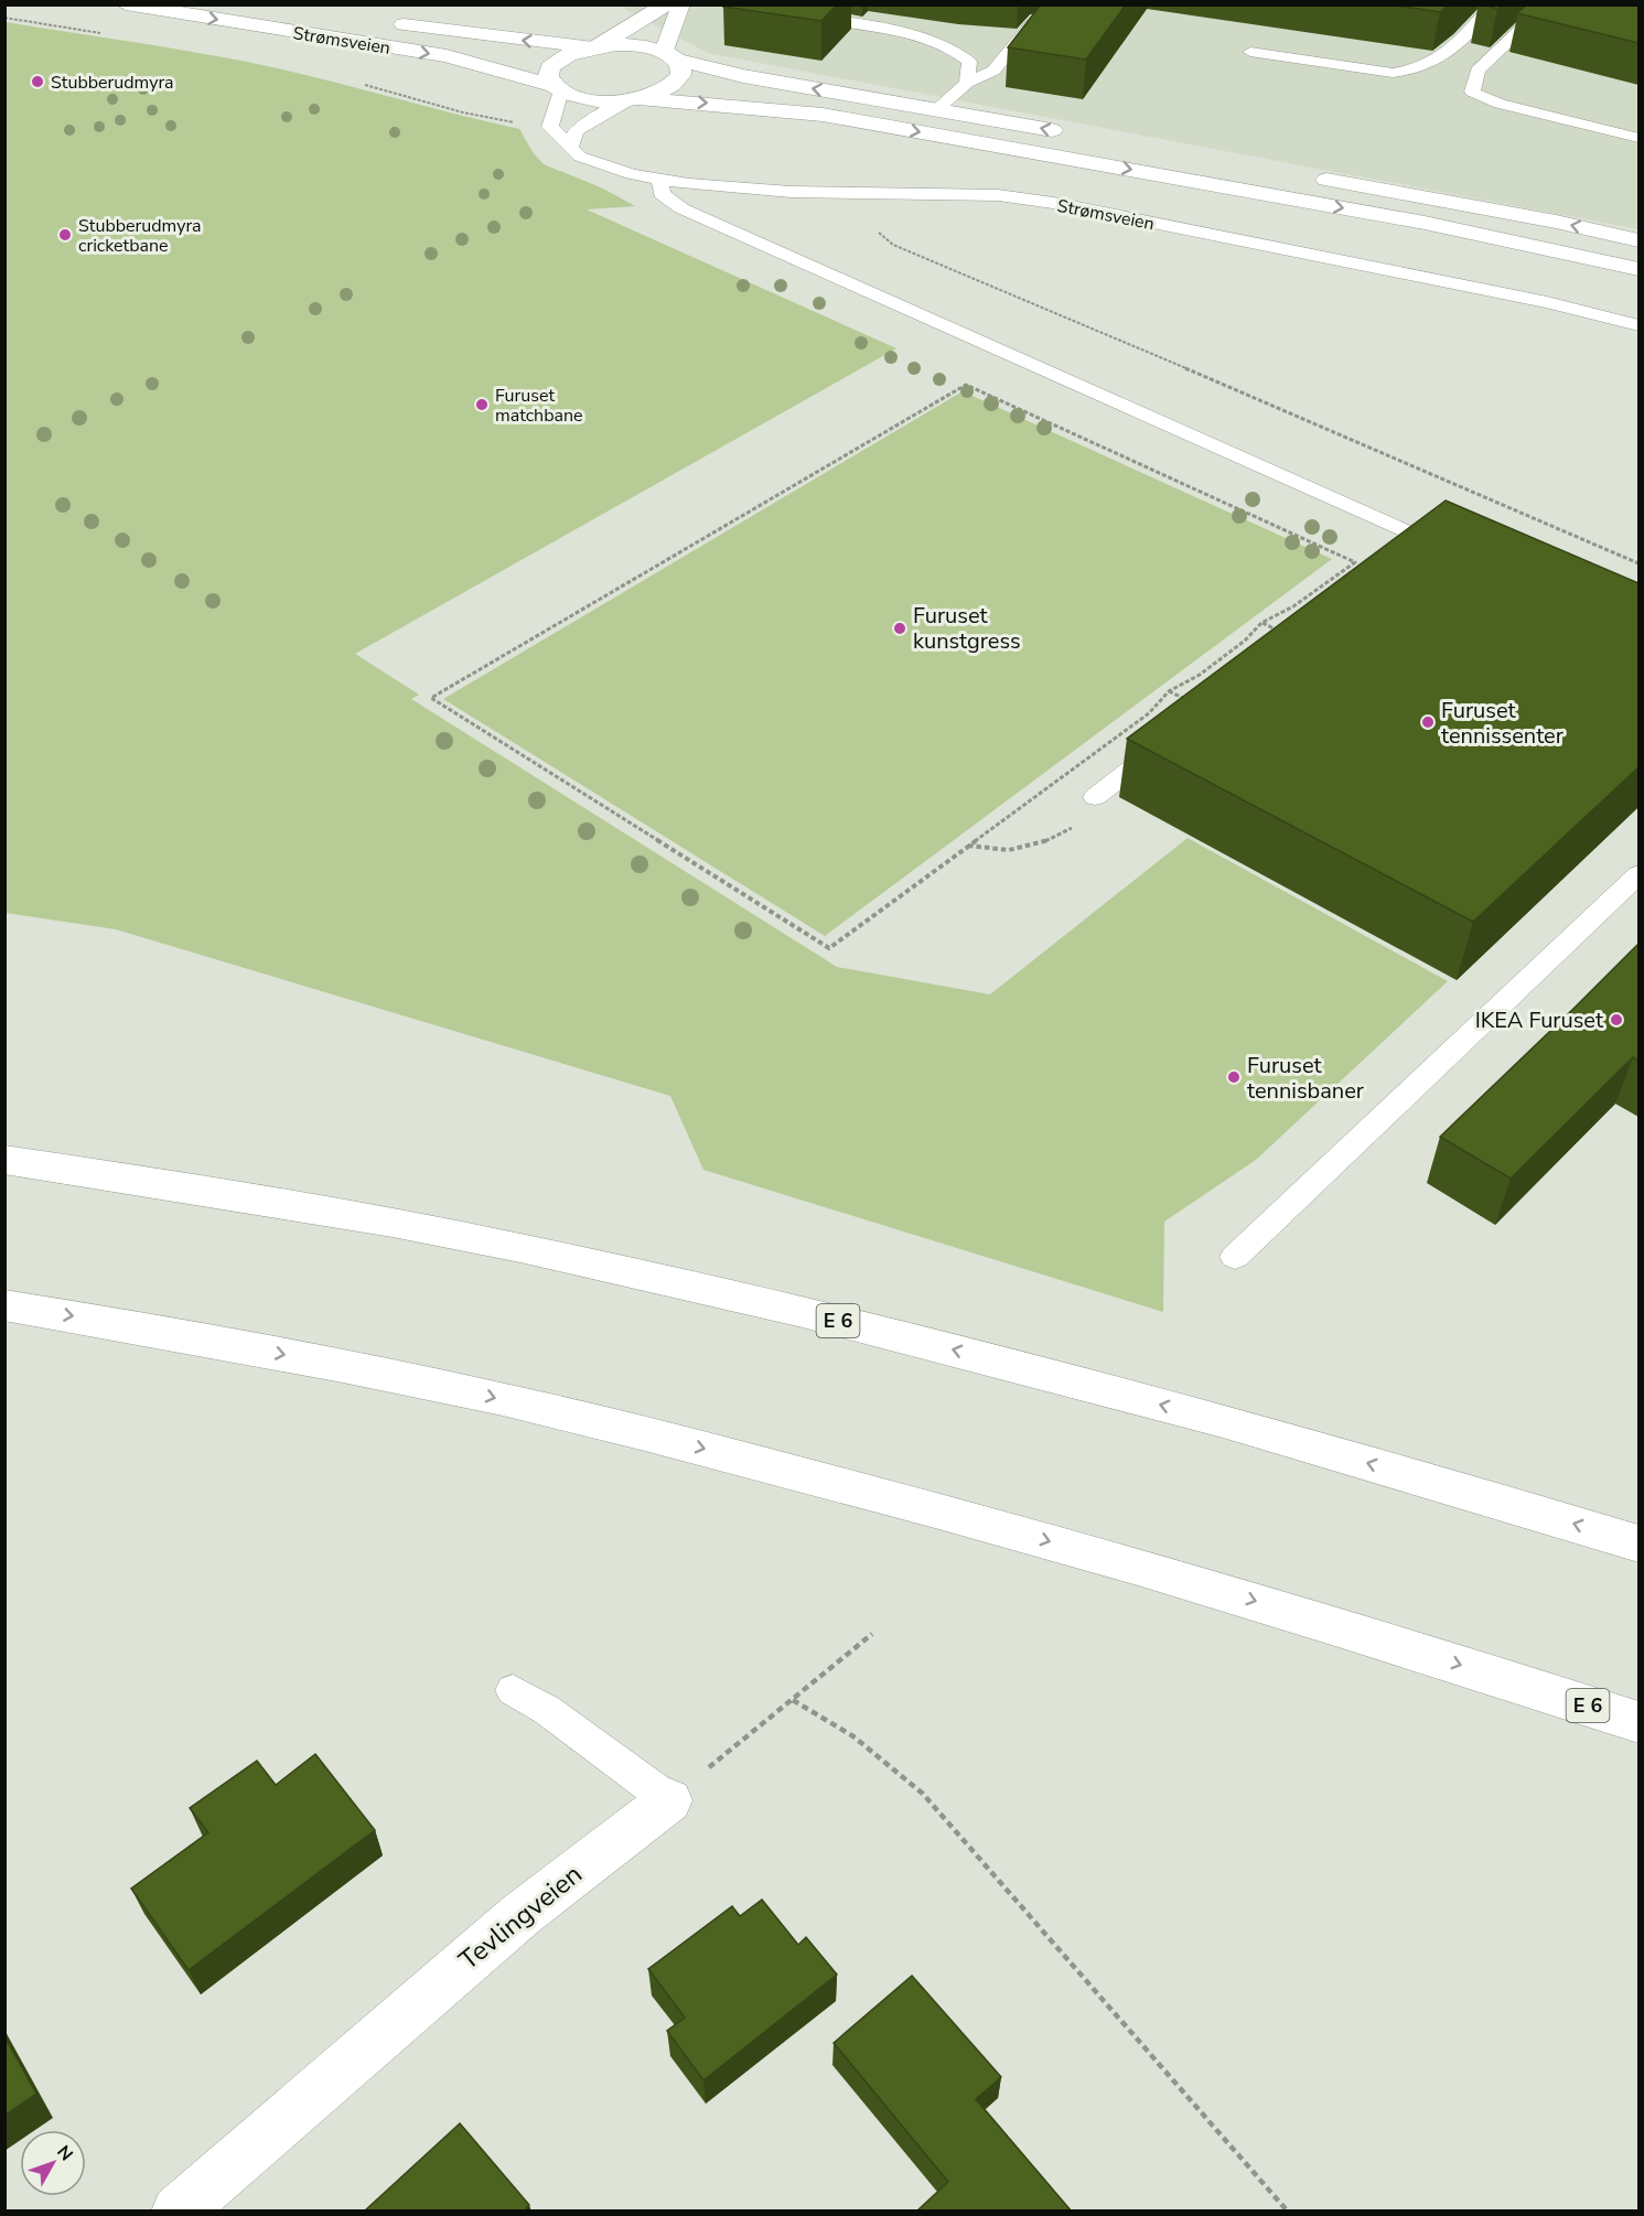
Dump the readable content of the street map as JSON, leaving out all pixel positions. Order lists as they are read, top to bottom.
{
  "streets": {
    "main road": ["Strømsveien", "E 6", "Tevlingveien"]
  },
  "places": [
    "Stubberudmyra",
    "Stubberudmyra cricketbane",
    "Furuset matchbane",
    "Furuset kunstgress",
    "Furuset tennissenter",
    "IKEA Furuset",
    "Furuset tennisbaner"
  ],
  "north": "top right"
}
